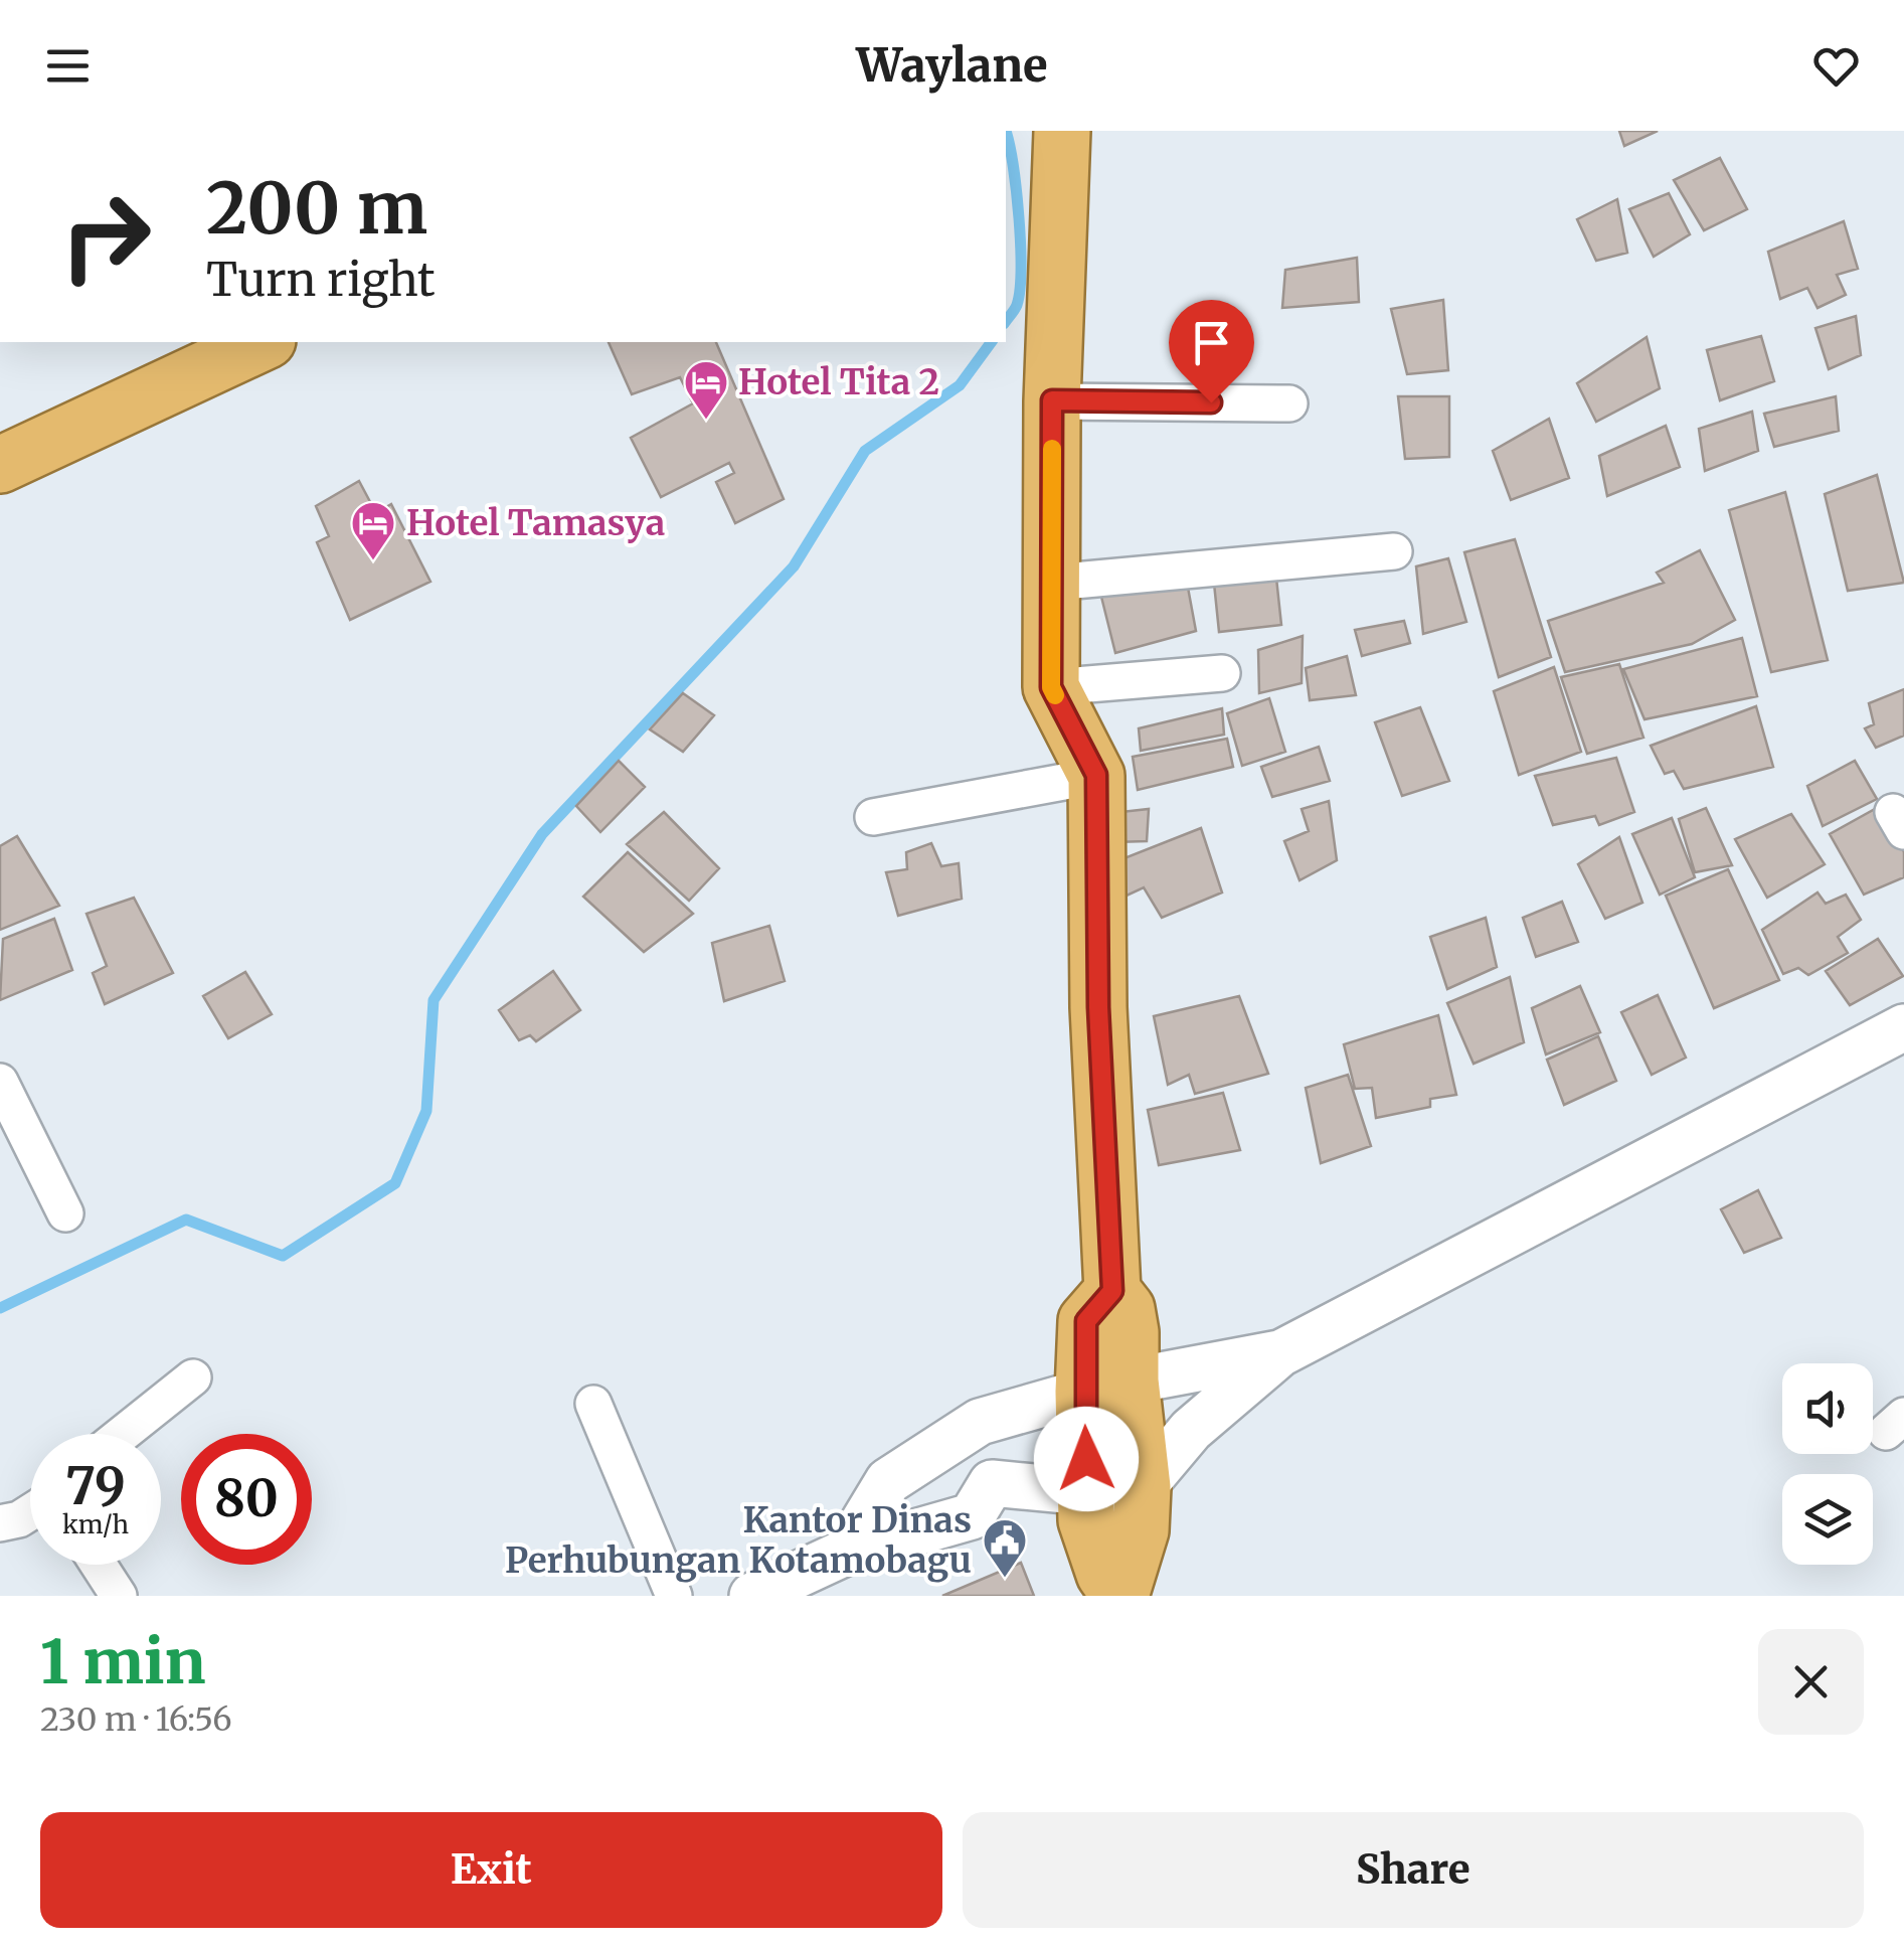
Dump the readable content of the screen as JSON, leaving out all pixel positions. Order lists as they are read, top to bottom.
{
  "places": {
    "hotel": ["Hotel Tita 2", "Hotel Tamasya"],
    "public building": ["Kantor Dinas Perhubungan Kotamobagu"]
  },
  "page": {
    "header": "Waylane",
    "turn": ["200 m", "Turn right"],
    "speed": "79 km/h",
    "limit": "80",
    "heading": ["1 min", "230 m · 16:56"],
    "buttons": ["Exit", "Share"]
  }
}
